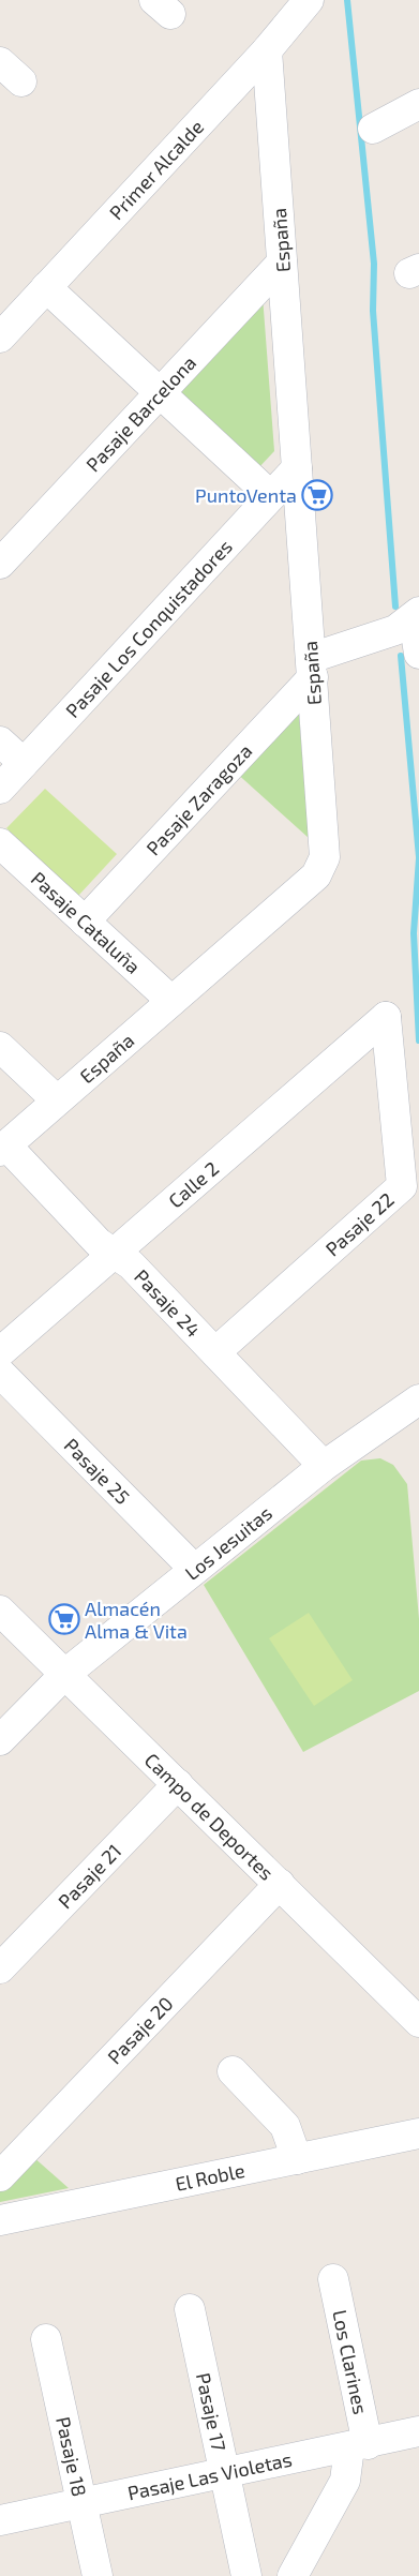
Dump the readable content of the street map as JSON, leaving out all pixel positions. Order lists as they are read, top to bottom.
{
  "streets": {
    "street": [
      "Primer Alcalde",
      "España",
      "Pasaje Barcelona",
      "Pasaje Los Conquistadores",
      "Pasaje Zaragoza",
      "Pasaje Cataluña",
      "Calle 2",
      "Pasaje 22",
      "Pasaje 24",
      "Pasaje 25",
      "Los Jesuitas",
      "Campo de Deportes",
      "Pasaje 21",
      "Pasaje 20",
      "El Roble",
      "Los Clarines",
      "Pasaje 17",
      "Pasaje 18",
      "Pasaje Las Violetas"
    ]
  },
  "crossings": [
    ["Primer Alcalde", "España"],
    ["España", "Pasaje Barcelona"],
    ["España", "Pasaje Los Conquistadores"],
    ["España", "Pasaje Zaragoza"],
    ["España", "Pasaje Cataluña"],
    ["España", "Pasaje 24"],
    ["Pasaje Zaragoza", "Pasaje Cataluña"],
    ["Calle 2", "Pasaje 22"],
    ["Calle 2", "Pasaje 24"],
    ["Pasaje 22", "Pasaje 24"],
    ["Pasaje 24", "Los Jesuitas"],
    ["Pasaje 25", "Los Jesuitas"],
    ["Los Jesuitas", "Campo de Deportes"],
    ["Campo de Deportes", "Pasaje 21"],
    ["Campo de Deportes", "Pasaje 20"],
    ["Los Clarines", "Pasaje Las Violetas"],
    ["Pasaje 17", "Pasaje Las Violetas"],
    ["Pasaje 18", "Pasaje Las Violetas"]
  ],
  "places": {
    "supermarket": ["PuntoVenta", "Almacén Alma & Vita"]
  }
}
